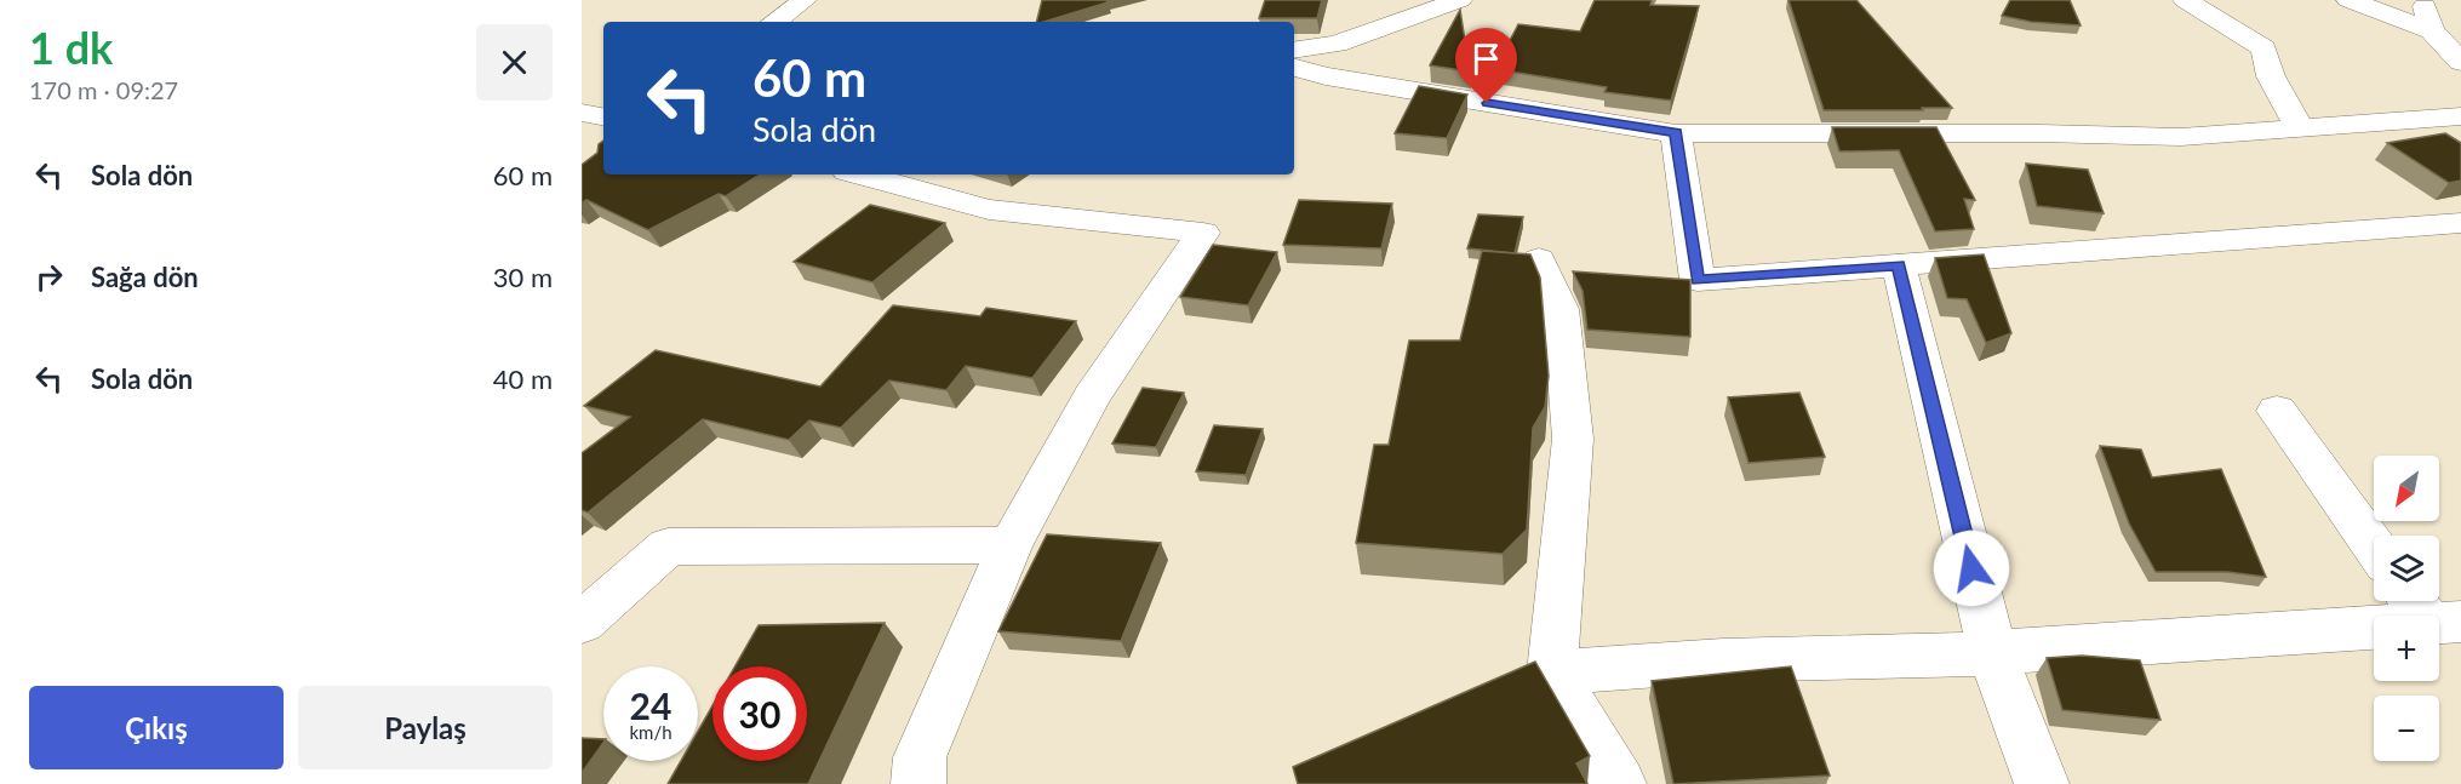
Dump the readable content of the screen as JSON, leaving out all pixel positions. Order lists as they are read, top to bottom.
{
  "north": "bottom left",
  "page": {
    "heading": ["1 dk", "170 m · 09:27"],
    "turn": ["60 m", "Sola dön"],
    "list": [
      {
        "name": "Sola dön",
        "value": "60 m"
      },
      {
        "name": "Sağa dön",
        "value": "30 m"
      },
      {
        "name": "Sola dön",
        "value": "40 m"
      }
    ],
    "map_buttons": ["+", "−"],
    "speed": "24 km/h",
    "limit": "30",
    "buttons": ["Çıkış", "Paylaş"]
  }
}
